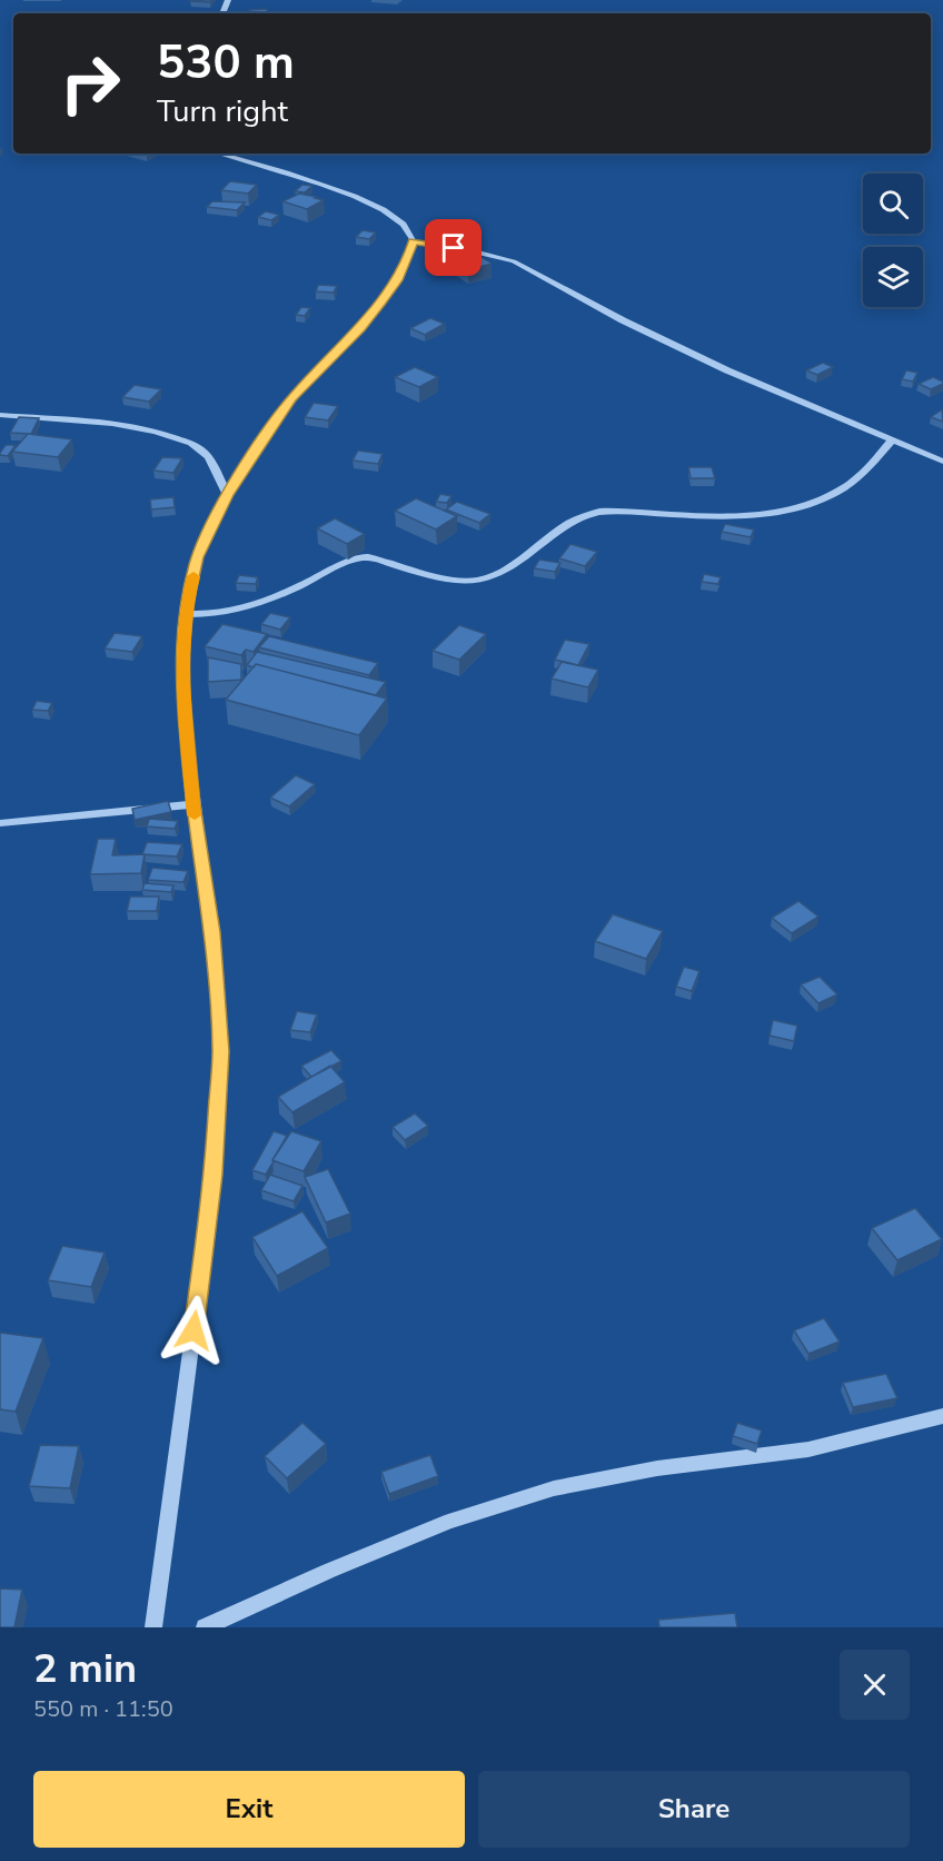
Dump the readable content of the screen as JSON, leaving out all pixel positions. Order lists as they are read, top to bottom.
{
  "page": {
    "turn": ["530 m", "Turn right"],
    "heading": ["2 min", "550 m · 11:50"],
    "buttons": ["Exit", "Share"]
  }
}
